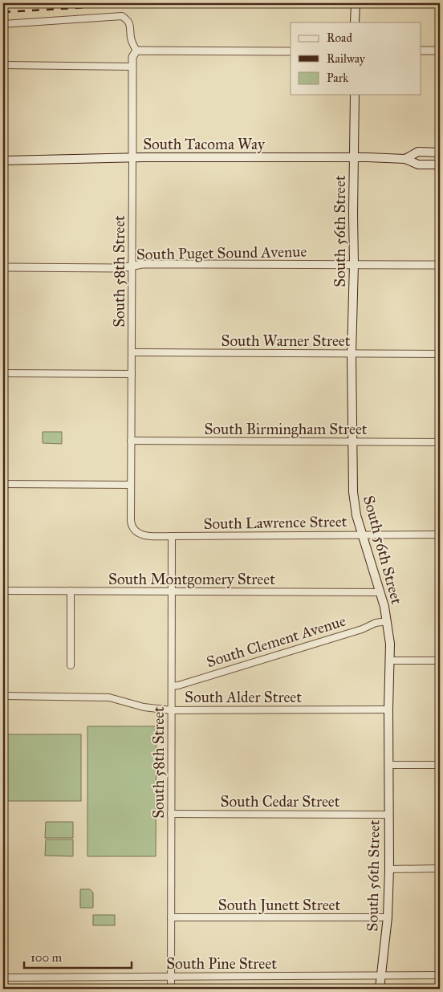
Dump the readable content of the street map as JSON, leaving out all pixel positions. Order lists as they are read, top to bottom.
{
  "streets": {
    "main road": ["South Tacoma Way", "South 56th Street"],
    "street": [
      "South Puget Sound Avenue",
      "South 58th Street",
      "South Warner Street",
      "South Birmingham Street",
      "South Lawrence Street",
      "South Montgomery Street",
      "South Clement Avenue",
      "South Alder Street",
      "South Cedar Street",
      "South Junett Street",
      "South Pine Street"
    ]
  },
  "crossings": [
    ["South Tacoma Way", "South 56th Street"],
    ["South Tacoma Way", "South 58th Street"],
    ["South 56th Street", "South Puget Sound Avenue"],
    ["South 56th Street", "South Warner Street"],
    ["South 56th Street", "South Birmingham Street"],
    ["South 56th Street", "South Lawrence Street"],
    ["South 56th Street", "South Montgomery Street"],
    ["South 56th Street", "South Clement Avenue"],
    ["South 56th Street", "South Alder Street"],
    ["South 56th Street", "South Cedar Street"],
    ["South 56th Street", "South Junett Street"],
    ["South 56th Street", "South Pine Street"],
    ["South Puget Sound Avenue", "South 58th Street"],
    ["South 58th Street", "South Warner Street"],
    ["South 58th Street", "South Birmingham Street"],
    ["South 58th Street", "South Lawrence Street"],
    ["South 58th Street", "South Montgomery Street"],
    ["South 58th Street", "South Clement Avenue"],
    ["South 58th Street", "South Alder Street"],
    ["South 58th Street", "South Cedar Street"],
    ["South 58th Street", "South Junett Street"],
    ["South 58th Street", "South Pine Street"]
  ],
  "legend": ["Road", "Railway", "Park"],
  "scale_bar": "100 m"
}
